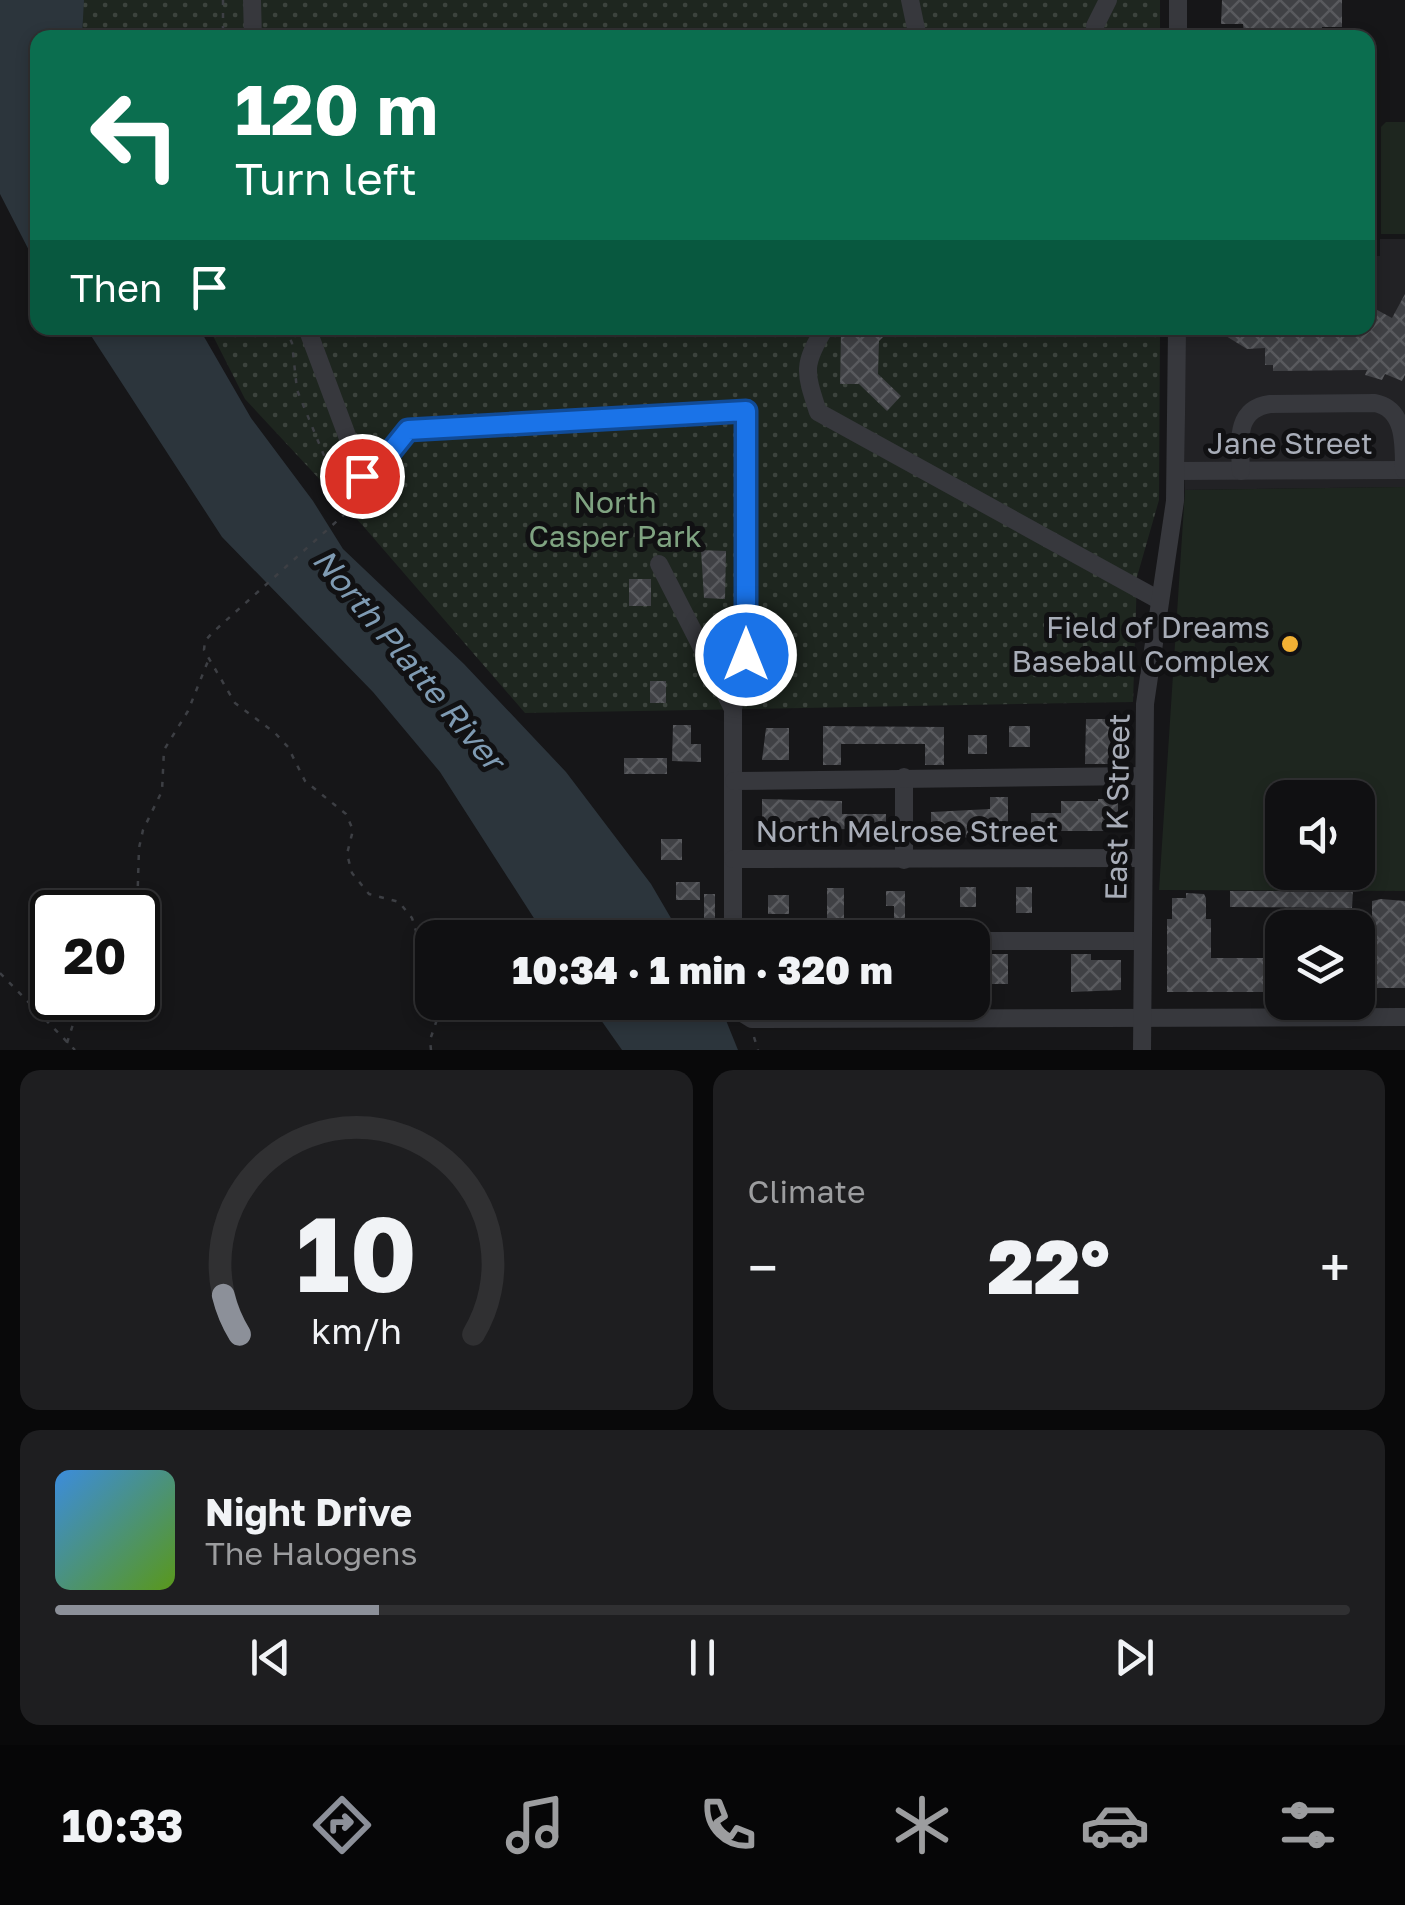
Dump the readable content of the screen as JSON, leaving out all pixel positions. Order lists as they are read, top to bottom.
{
  "streets": {
    "street": ["Jane Street", "East K Street", "North Melrose Street"]
  },
  "crossings": [
    ["Jane Street", "East K Street"],
    ["East K Street", "North Melrose Street"]
  ],
  "water": ["North Platte River"],
  "parks": ["North Casper Park"],
  "places": ["Field of Dreams Baseball Complex"],
  "page": {
    "turn": ["120 m", "Turn left"],
    "then": "Then",
    "limit": "20",
    "trip": "10:34 · 1 min · 320 m",
    "tile": "Climate",
    "heat": ["−", "22°", "+"],
    "song": ["Night Drive", "The Halogens"],
    "tabs": "10:33",
    "gauge": ["10", "km/h"]
  }
}
